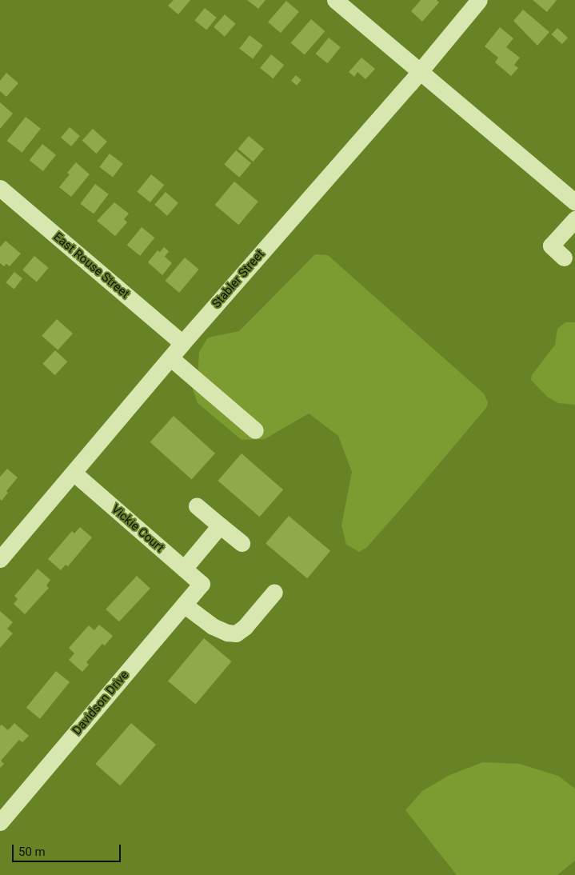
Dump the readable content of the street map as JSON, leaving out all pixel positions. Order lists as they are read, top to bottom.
{
  "streets": {
    "street": [
      "East Rouse Street",
      "Stabler Street",
      "Vickie Court",
      "Davidson Drive"
    ]
  },
  "crossings": [
    ["East Rouse Street", "Stabler Street"],
    ["Stabler Street", "Vickie Court"],
    ["Vickie Court", "Davidson Drive"]
  ],
  "scale_bar": "50 m"
}
